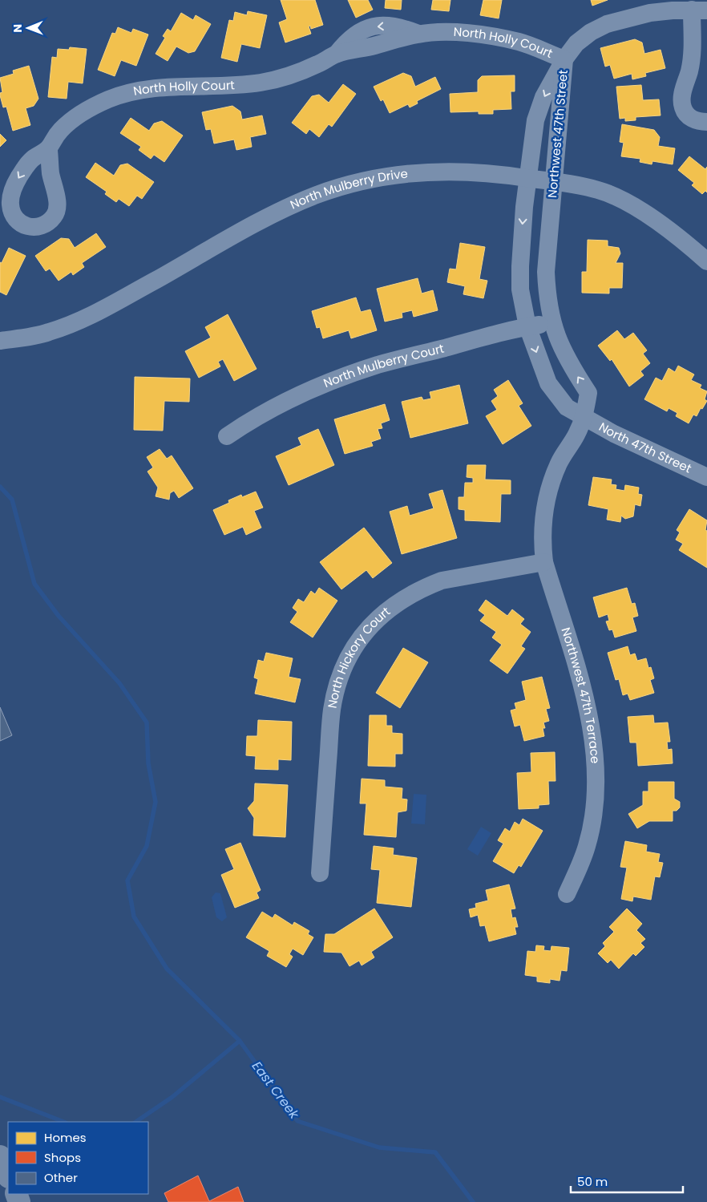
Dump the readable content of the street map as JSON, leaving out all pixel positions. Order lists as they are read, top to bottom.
{
  "streets": {
    "street": [
      "North Holly Court",
      "Northwest 47th Street",
      "North Mulberry Drive",
      "North Mulberry Court",
      "North 47th Street",
      "North Hickory Court",
      "Northwest 47th Terrace"
    ]
  },
  "crossings": [
    ["North Holly Court", "Northwest 47th Street"],
    ["Northwest 47th Street", "North Mulberry Drive"],
    ["Northwest 47th Street", "North Mulberry Court"],
    ["Northwest 47th Street", "North 47th Street"],
    ["Northwest 47th Street", "Northwest 47th Terrace"],
    ["North Hickory Court", "Northwest 47th Terrace"]
  ],
  "water": ["East Creek"],
  "legend": ["Homes", "Shops", "Other"],
  "scale_bar": "50 m",
  "north": "left"
}
